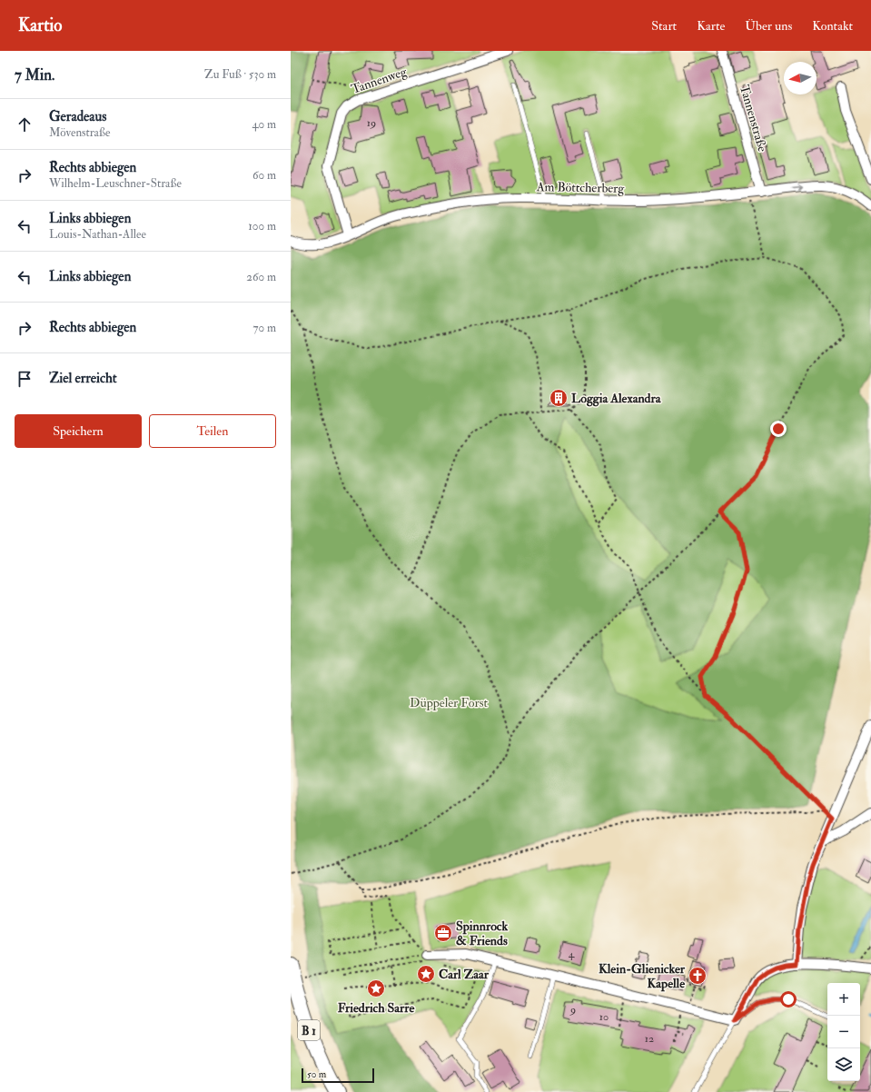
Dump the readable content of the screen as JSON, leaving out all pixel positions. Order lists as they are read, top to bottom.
{
  "streets": {
    "main road": ["B 1"],
    "street": ["Tannenweg", "Tannenstraße", "Am Böttcherberg"]
  },
  "crossings": [
    ["Tannenweg", "Am Böttcherberg"],
    ["Tannenstraße", "Am Böttcherberg"]
  ],
  "parks": ["Düppeler Forst"],
  "places": {
    "building": ["Loggia Alexandra"],
    "office": ["Spinnrock & Friends"],
    "place": ["Carl Zaar", "Friedrich Sarre"],
    "church": ["Klein-Glienicker Kapelle"]
  },
  "house_numbers": [
    "19",
    "4",
    "9",
    "10",
    "12"
  ],
  "scale_bar": "50 m",
  "north": "left",
  "page": {
    "header": "Kartio",
    "nav": [
      "Start",
      "Karte",
      "Über uns",
      "Kontakt"
    ],
    "heading": ["7 Min.", "Zu Fuß · 530 m"],
    "list": [
      ["Geradeaus", "Mövenstraße", "40 m"],
      ["Rechts abbiegen", "Wilhelm-Leuschner-Straße", "60 m"],
      ["Links abbiegen", "Louis-Nathan-Allee", "100 m"],
      ["Links abbiegen", "260 m"],
      ["Rechts abbiegen", "70 m"],
      "Ziel erreicht"
    ],
    "buttons": ["Speichern", "Teilen"],
    "map_buttons": ["+", "−"],
    "scale": "50 m"
  }
}
